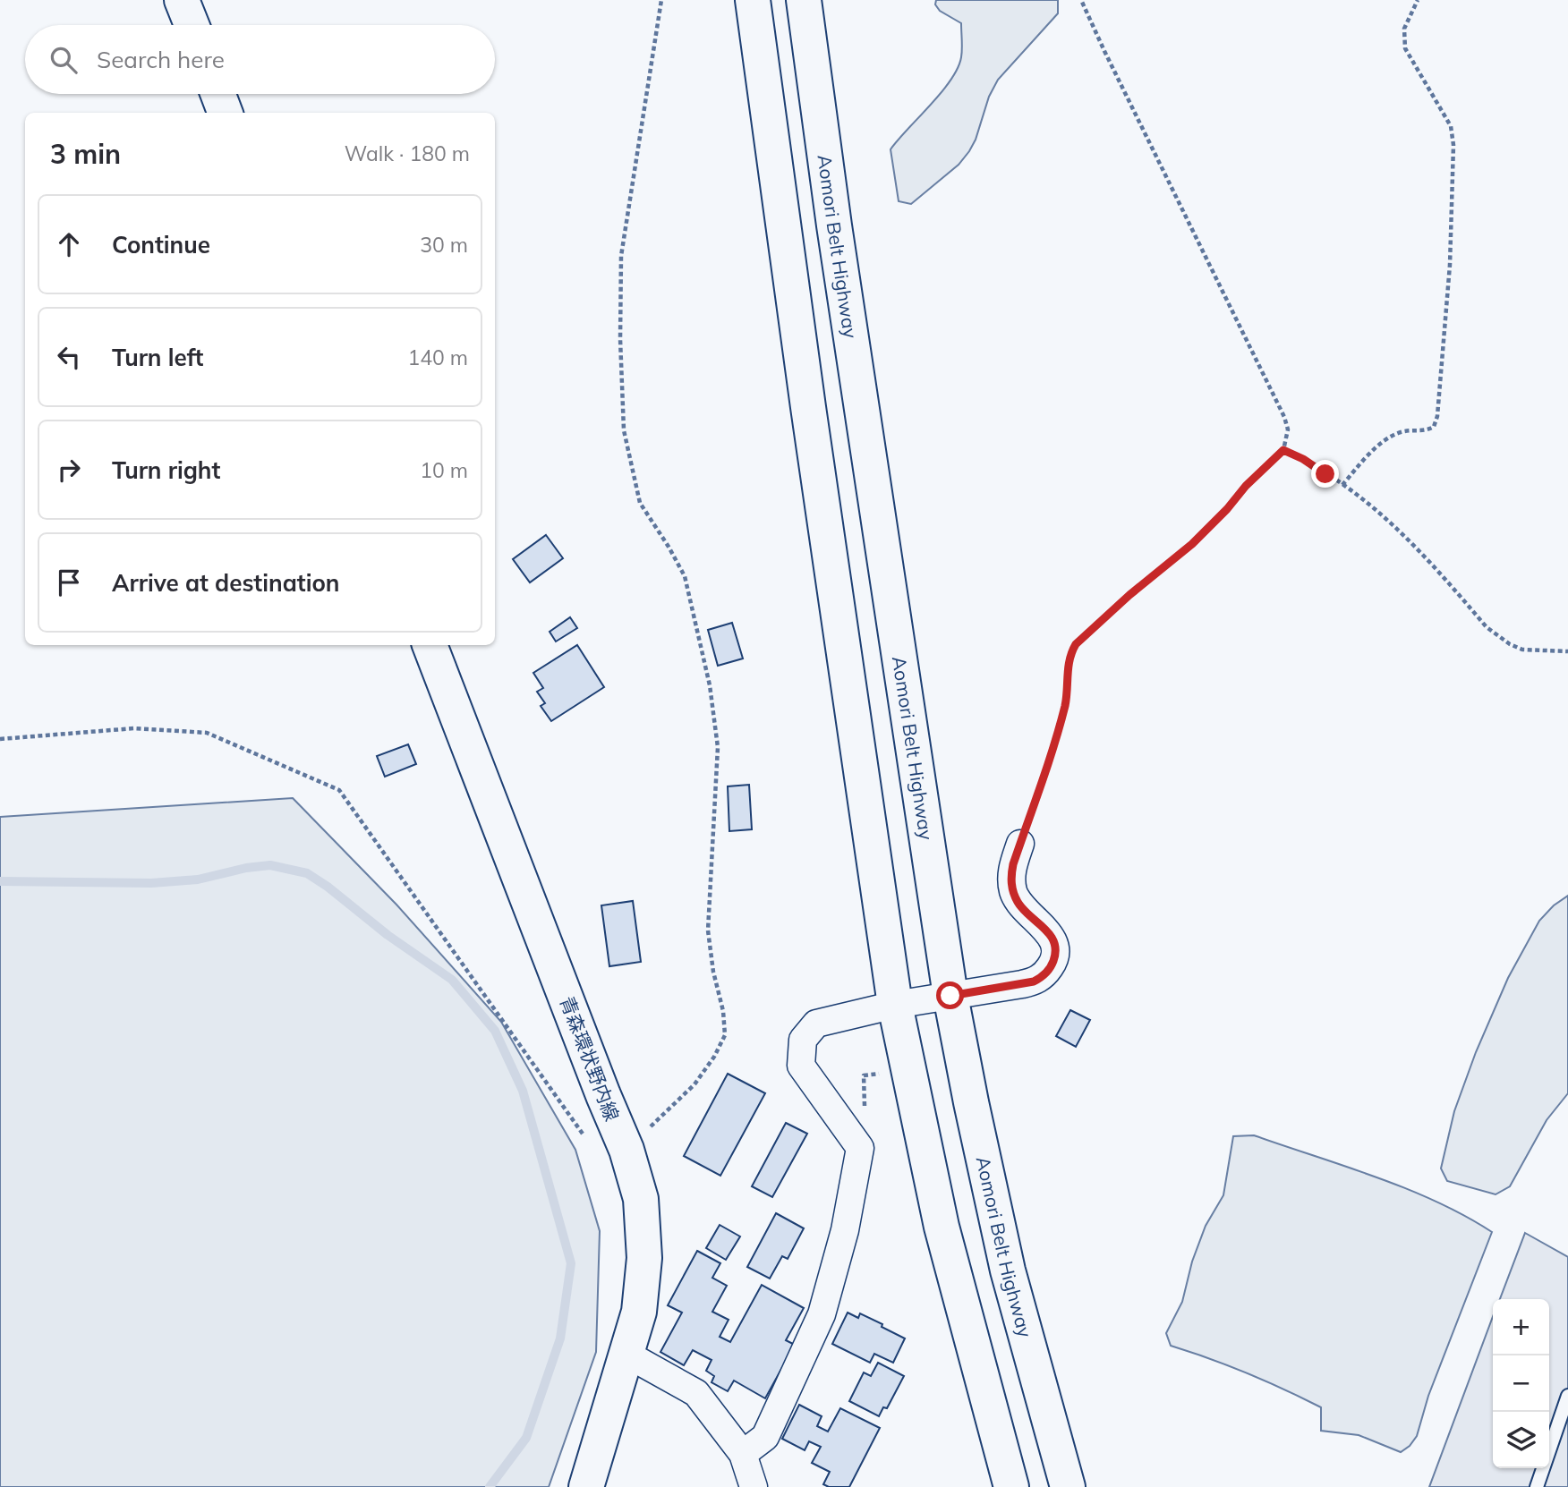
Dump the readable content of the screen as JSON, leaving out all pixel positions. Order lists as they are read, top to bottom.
{
  "streets": {
    "main road": ["Aomori Belt Highway", "青森環状野内線"]
  },
  "page": {
    "search": "Search here",
    "heading": ["3 min", "Walk · 180 m"],
    "list": [
      ["Continue", "30 m"],
      ["Turn left", "140 m"],
      ["Turn right", "10 m"],
      "Arrive at destination"
    ],
    "map_buttons": ["+", "−"]
  }
}
